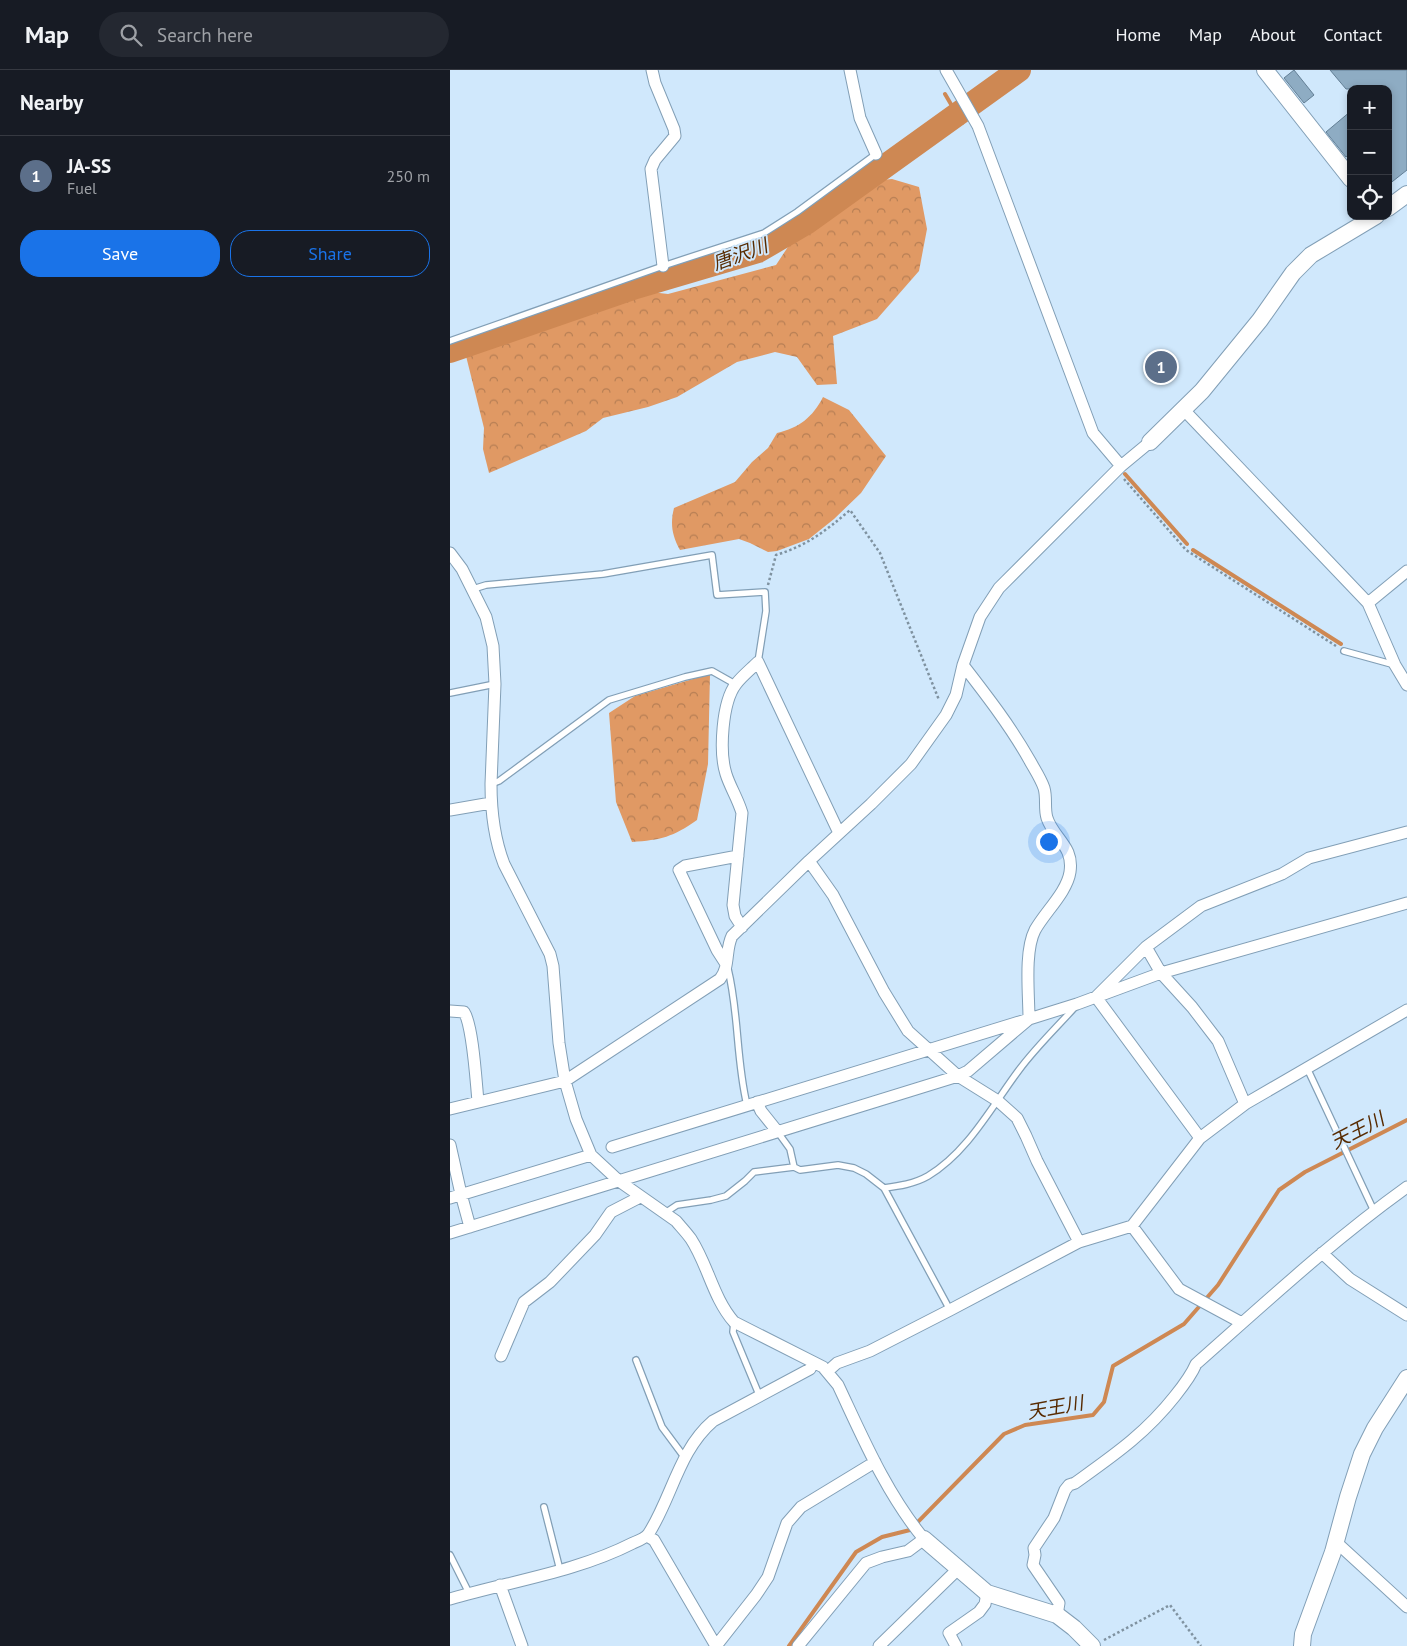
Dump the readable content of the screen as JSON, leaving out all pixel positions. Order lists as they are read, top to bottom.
{
  "water": ["唐沢川", "天王川"],
  "page": {
    "header": "Map",
    "search": "Search here",
    "nav": [
      "Home",
      "Map",
      "About",
      "Contact"
    ],
    "heading": "Nearby",
    "map_buttons": ["+", "−"],
    "list": [
      {
        "mark": "1",
        "name": "JA-SS",
        "note": "Fuel",
        "value": "250 m"
      }
    ],
    "buttons": ["Save", "Share"],
    "pins": "1"
  }
}
